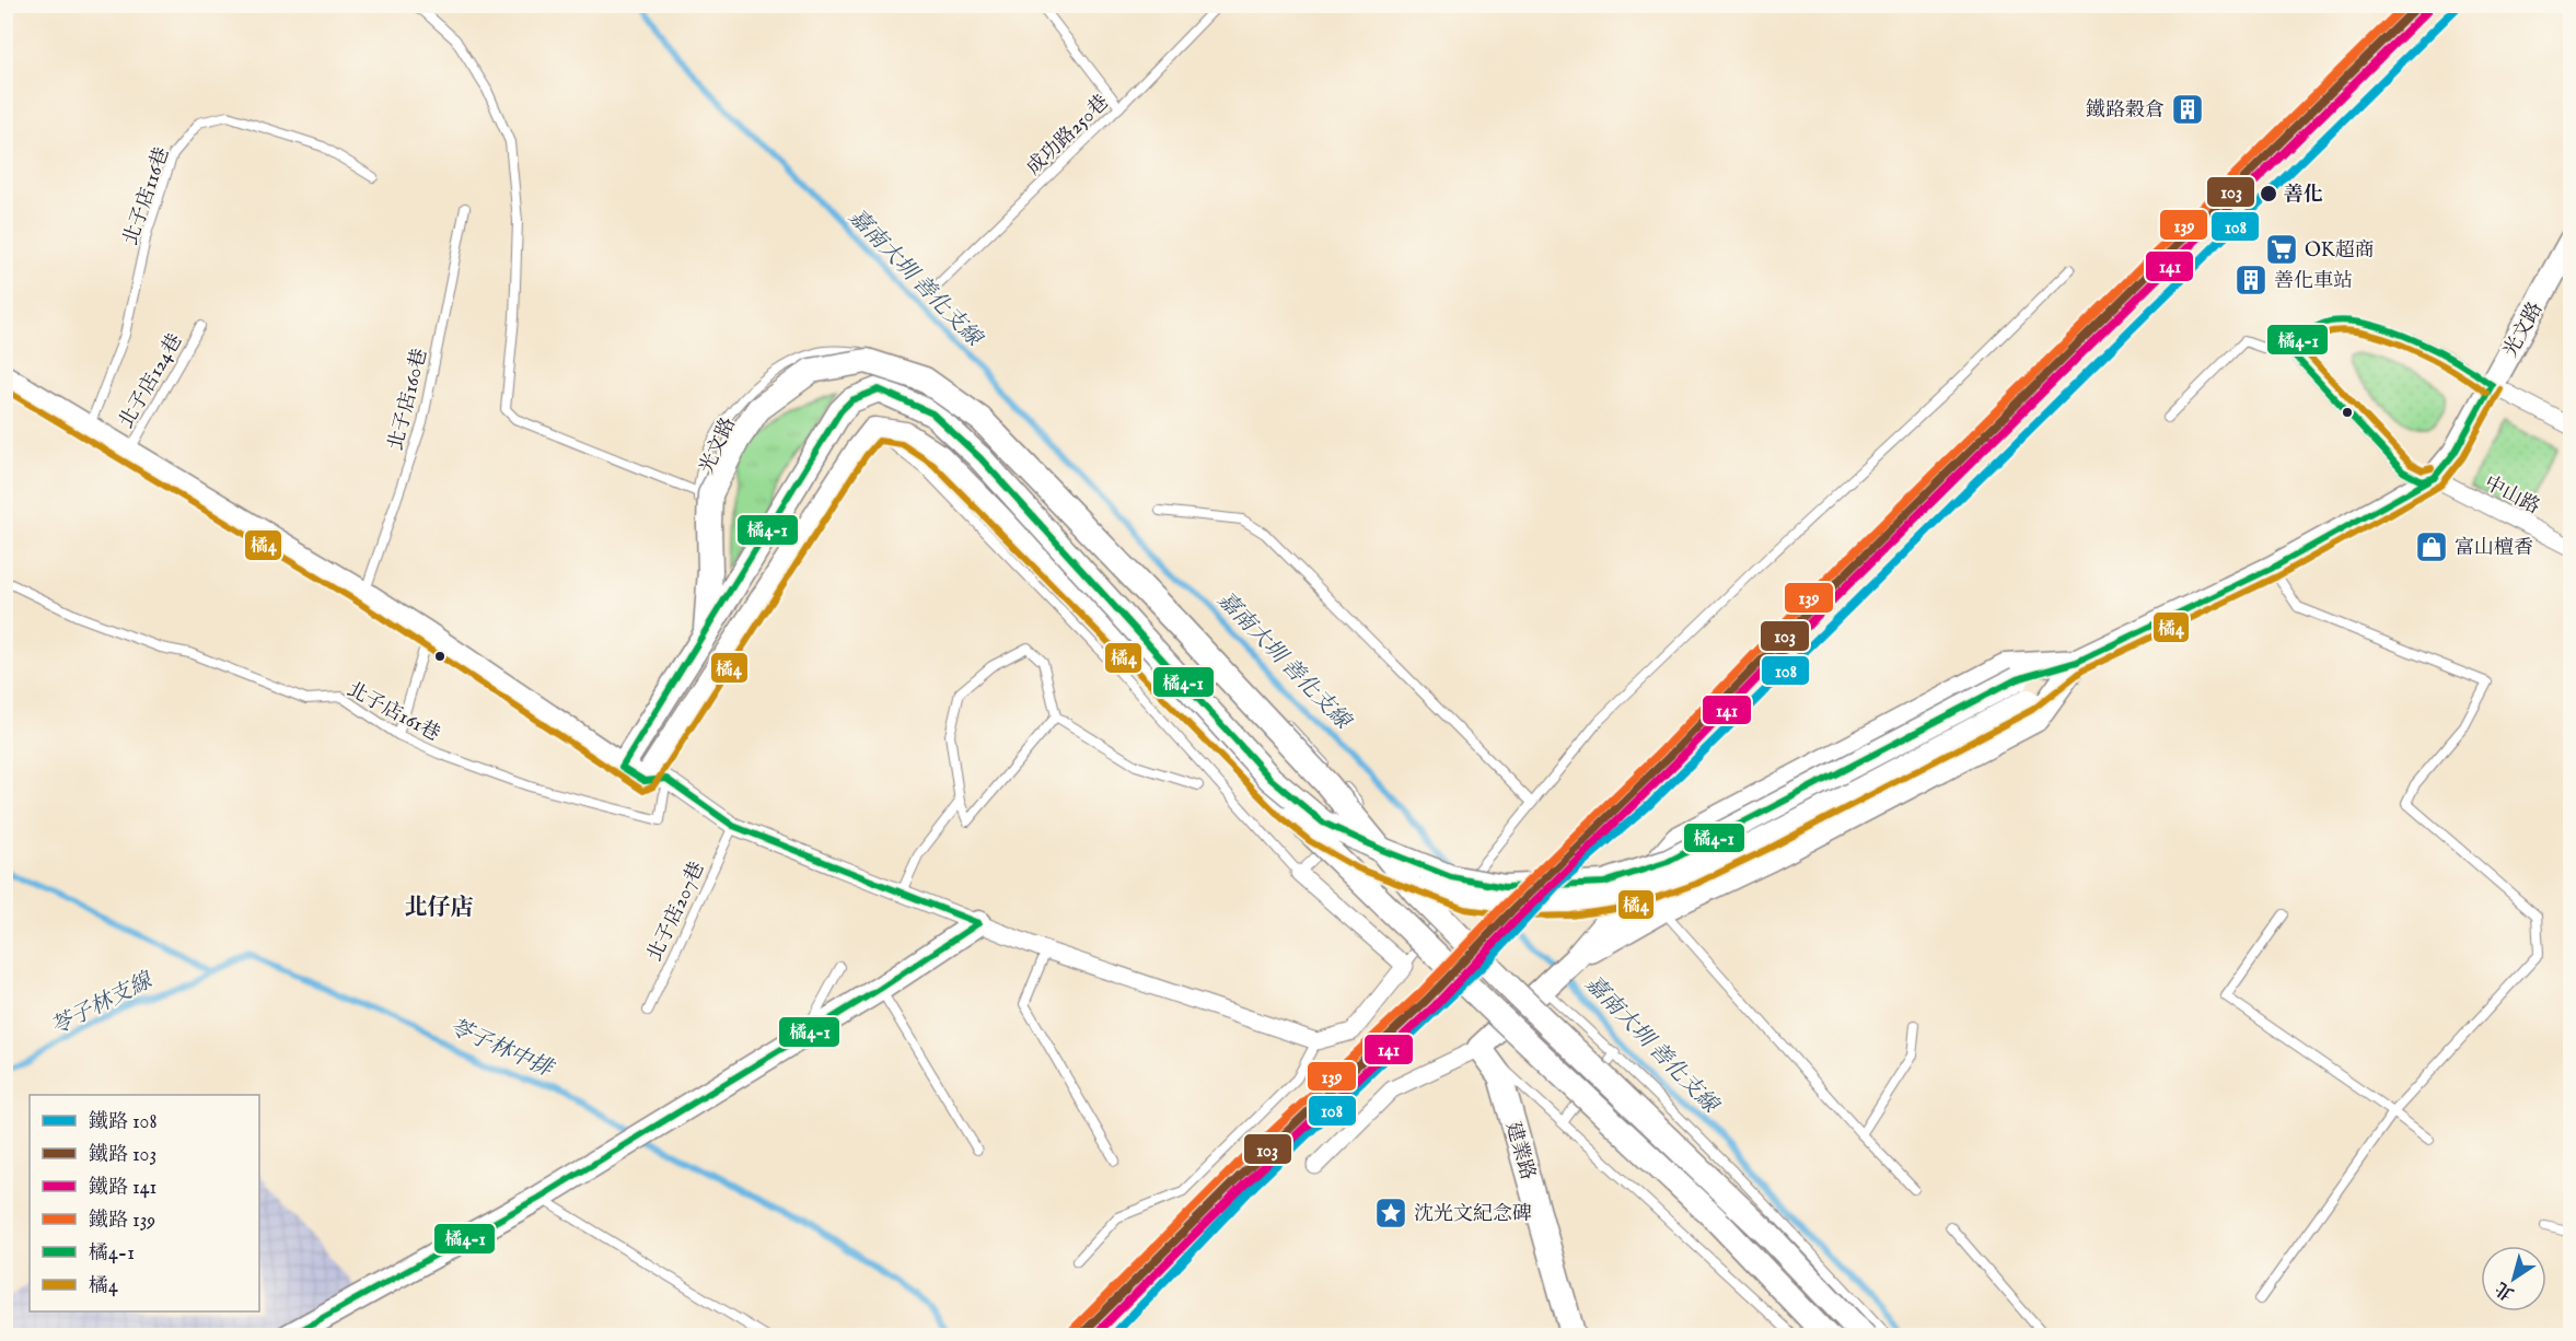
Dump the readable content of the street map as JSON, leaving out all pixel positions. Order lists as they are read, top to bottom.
{
  "streets": {
    "street": ["光文路", "中山路", "建業路"],
    "lane": [
      "成功路250巷",
      "北子店116巷",
      "北子店124巷",
      "北子店160巷",
      "北子店161巷",
      "北子店207巷"
    ]
  },
  "crossings": [
    ["光文路", "中山路"]
  ],
  "districts": ["北仔店"],
  "water": ["嘉南大圳 善化支線", "苓子林支線", "苓子林中排"],
  "places": {
    "building": ["鐵路穀倉", "善化車站"],
    "other": ["善化"],
    "supermarket": ["OK超商"],
    "shop": ["富山檀香"],
    "place": ["沈光文紀念碑"]
  },
  "lines": [
    "rail line 108",
    "rail line 103",
    "rail line 139",
    "rail line 141",
    "transit line 橘4-1",
    "transit line 橘4"
  ],
  "legend": [
    "鐵路 108",
    "鐵路 103",
    "鐵路 141",
    "鐵路 139",
    "橘4-1",
    "橘4"
  ],
  "north": "bottom left"
}
